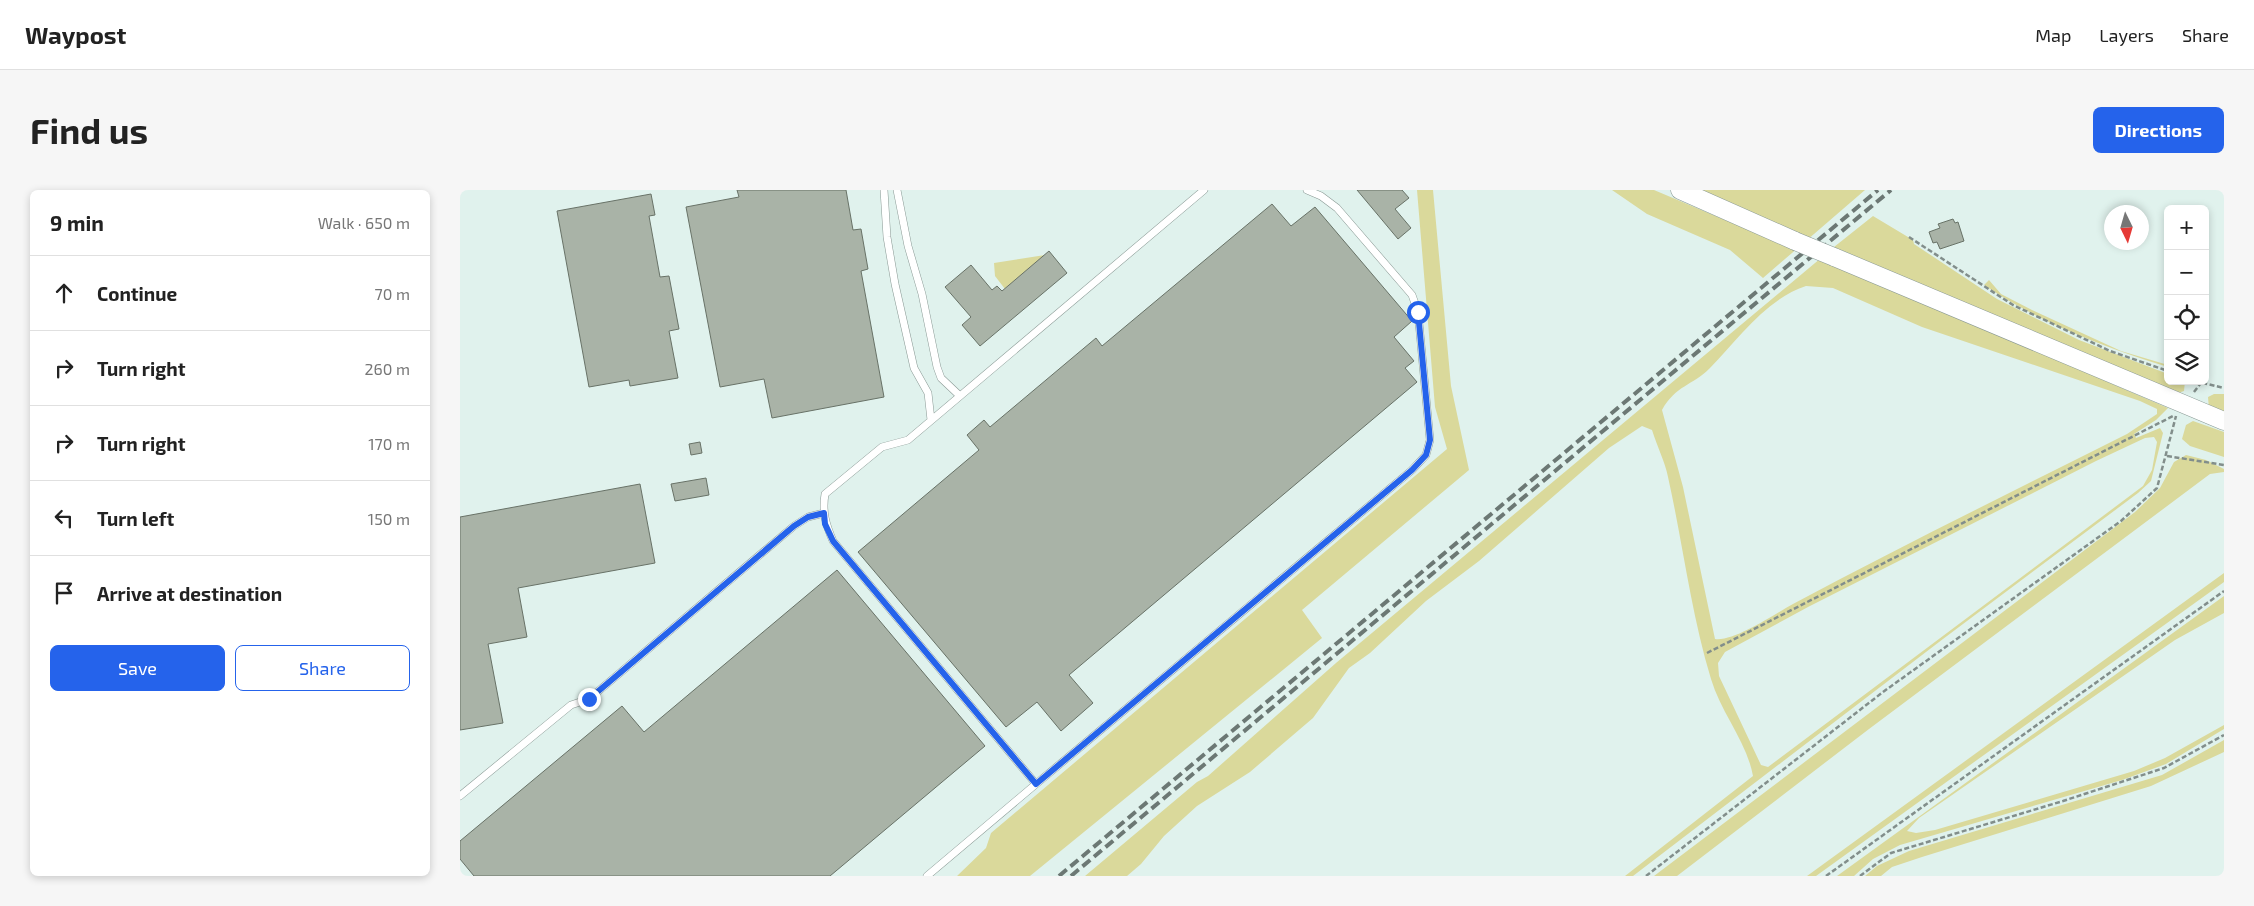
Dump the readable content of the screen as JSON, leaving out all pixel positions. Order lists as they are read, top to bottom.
{
  "north": "bottom",
  "page": {
    "header": "Waypost",
    "nav": ["Map", "Layers", "Share"],
    "buttons": [
      "Directions",
      ["Save", "Share"]
    ],
    "title": "Find us",
    "heading": ["9 min", "Walk · 650 m"],
    "map_buttons": ["+", "−"],
    "list": [
      ["Continue", "70 m"],
      ["Turn right", "260 m"],
      ["Turn right", "170 m"],
      ["Turn left", "150 m"],
      "Arrive at destination"
    ]
  }
}
